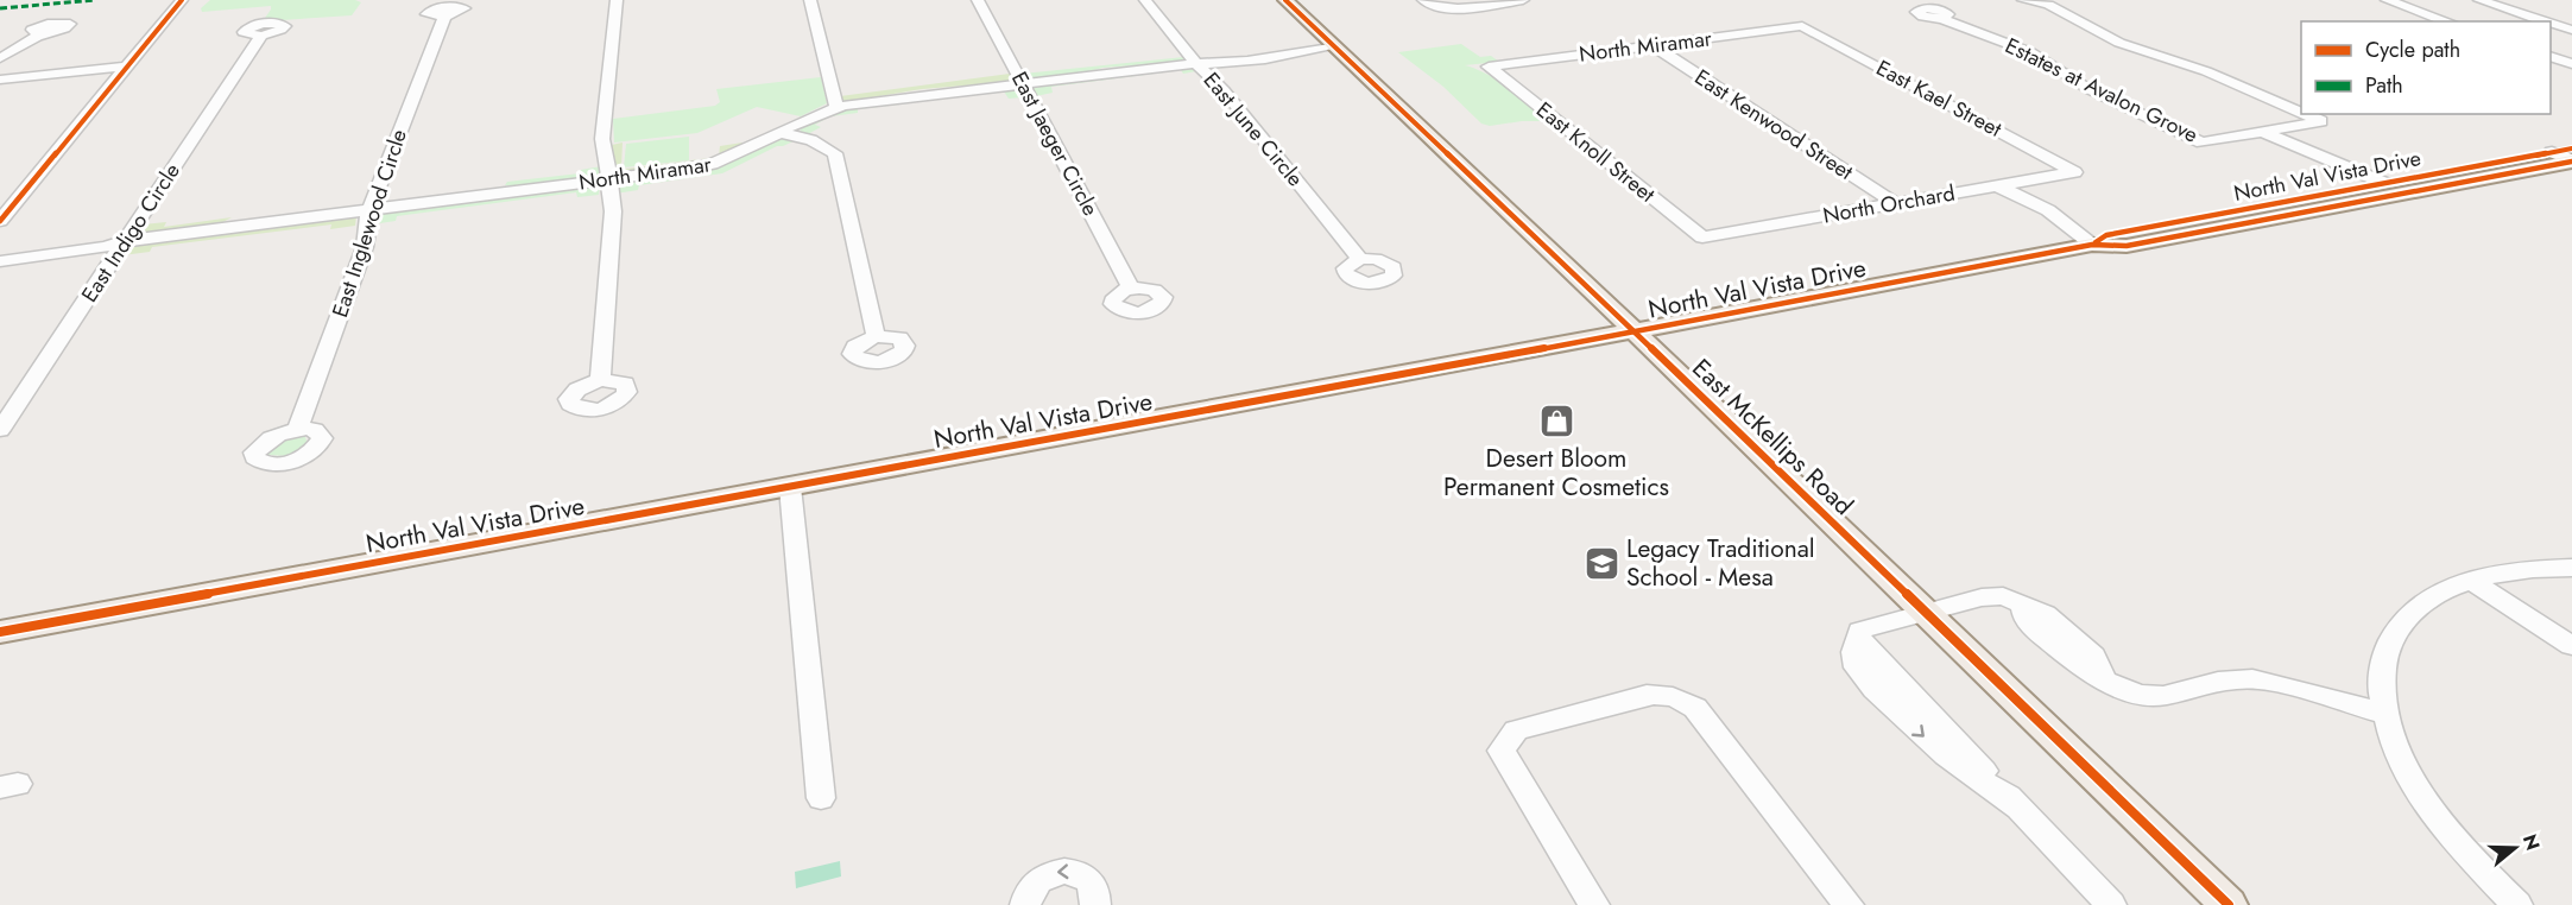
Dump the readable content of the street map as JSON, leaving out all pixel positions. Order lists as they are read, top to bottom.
{
  "streets": {
    "main road": ["North Val Vista Drive", "East McKellips Road"],
    "street": [
      "North Miramar",
      "Estates at Avalon Grove",
      "East Kael Street",
      "East Kenwood Street",
      "East June Circle",
      "East Jaeger Circle",
      "East Knoll Street",
      "North Orchard",
      "East Inglewood Circle",
      "East Indigo Circle"
    ]
  },
  "crossings": [
    ["North Miramar", "East Kael Street"],
    ["North Miramar", "East Kenwood Street"],
    ["North Miramar", "East June Circle"],
    ["North Miramar", "East Jaeger Circle"],
    ["North Miramar", "East Knoll Street"],
    ["North Miramar", "East Inglewood Circle"],
    ["North Miramar", "East Indigo Circle"],
    ["North Miramar", "East McKellips Road"],
    ["East Kael Street", "North Orchard"],
    ["East Kenwood Street", "North Orchard"],
    ["East Knoll Street", "North Orchard"],
    ["North Val Vista Drive", "East McKellips Road"]
  ],
  "places": {
    "shop": ["Desert Bloom Permanent Cosmetics"],
    "school or university": ["Legacy Traditional School - Mesa"]
  },
  "legend": ["Cycle path", "Path"],
  "north": "right"
}
